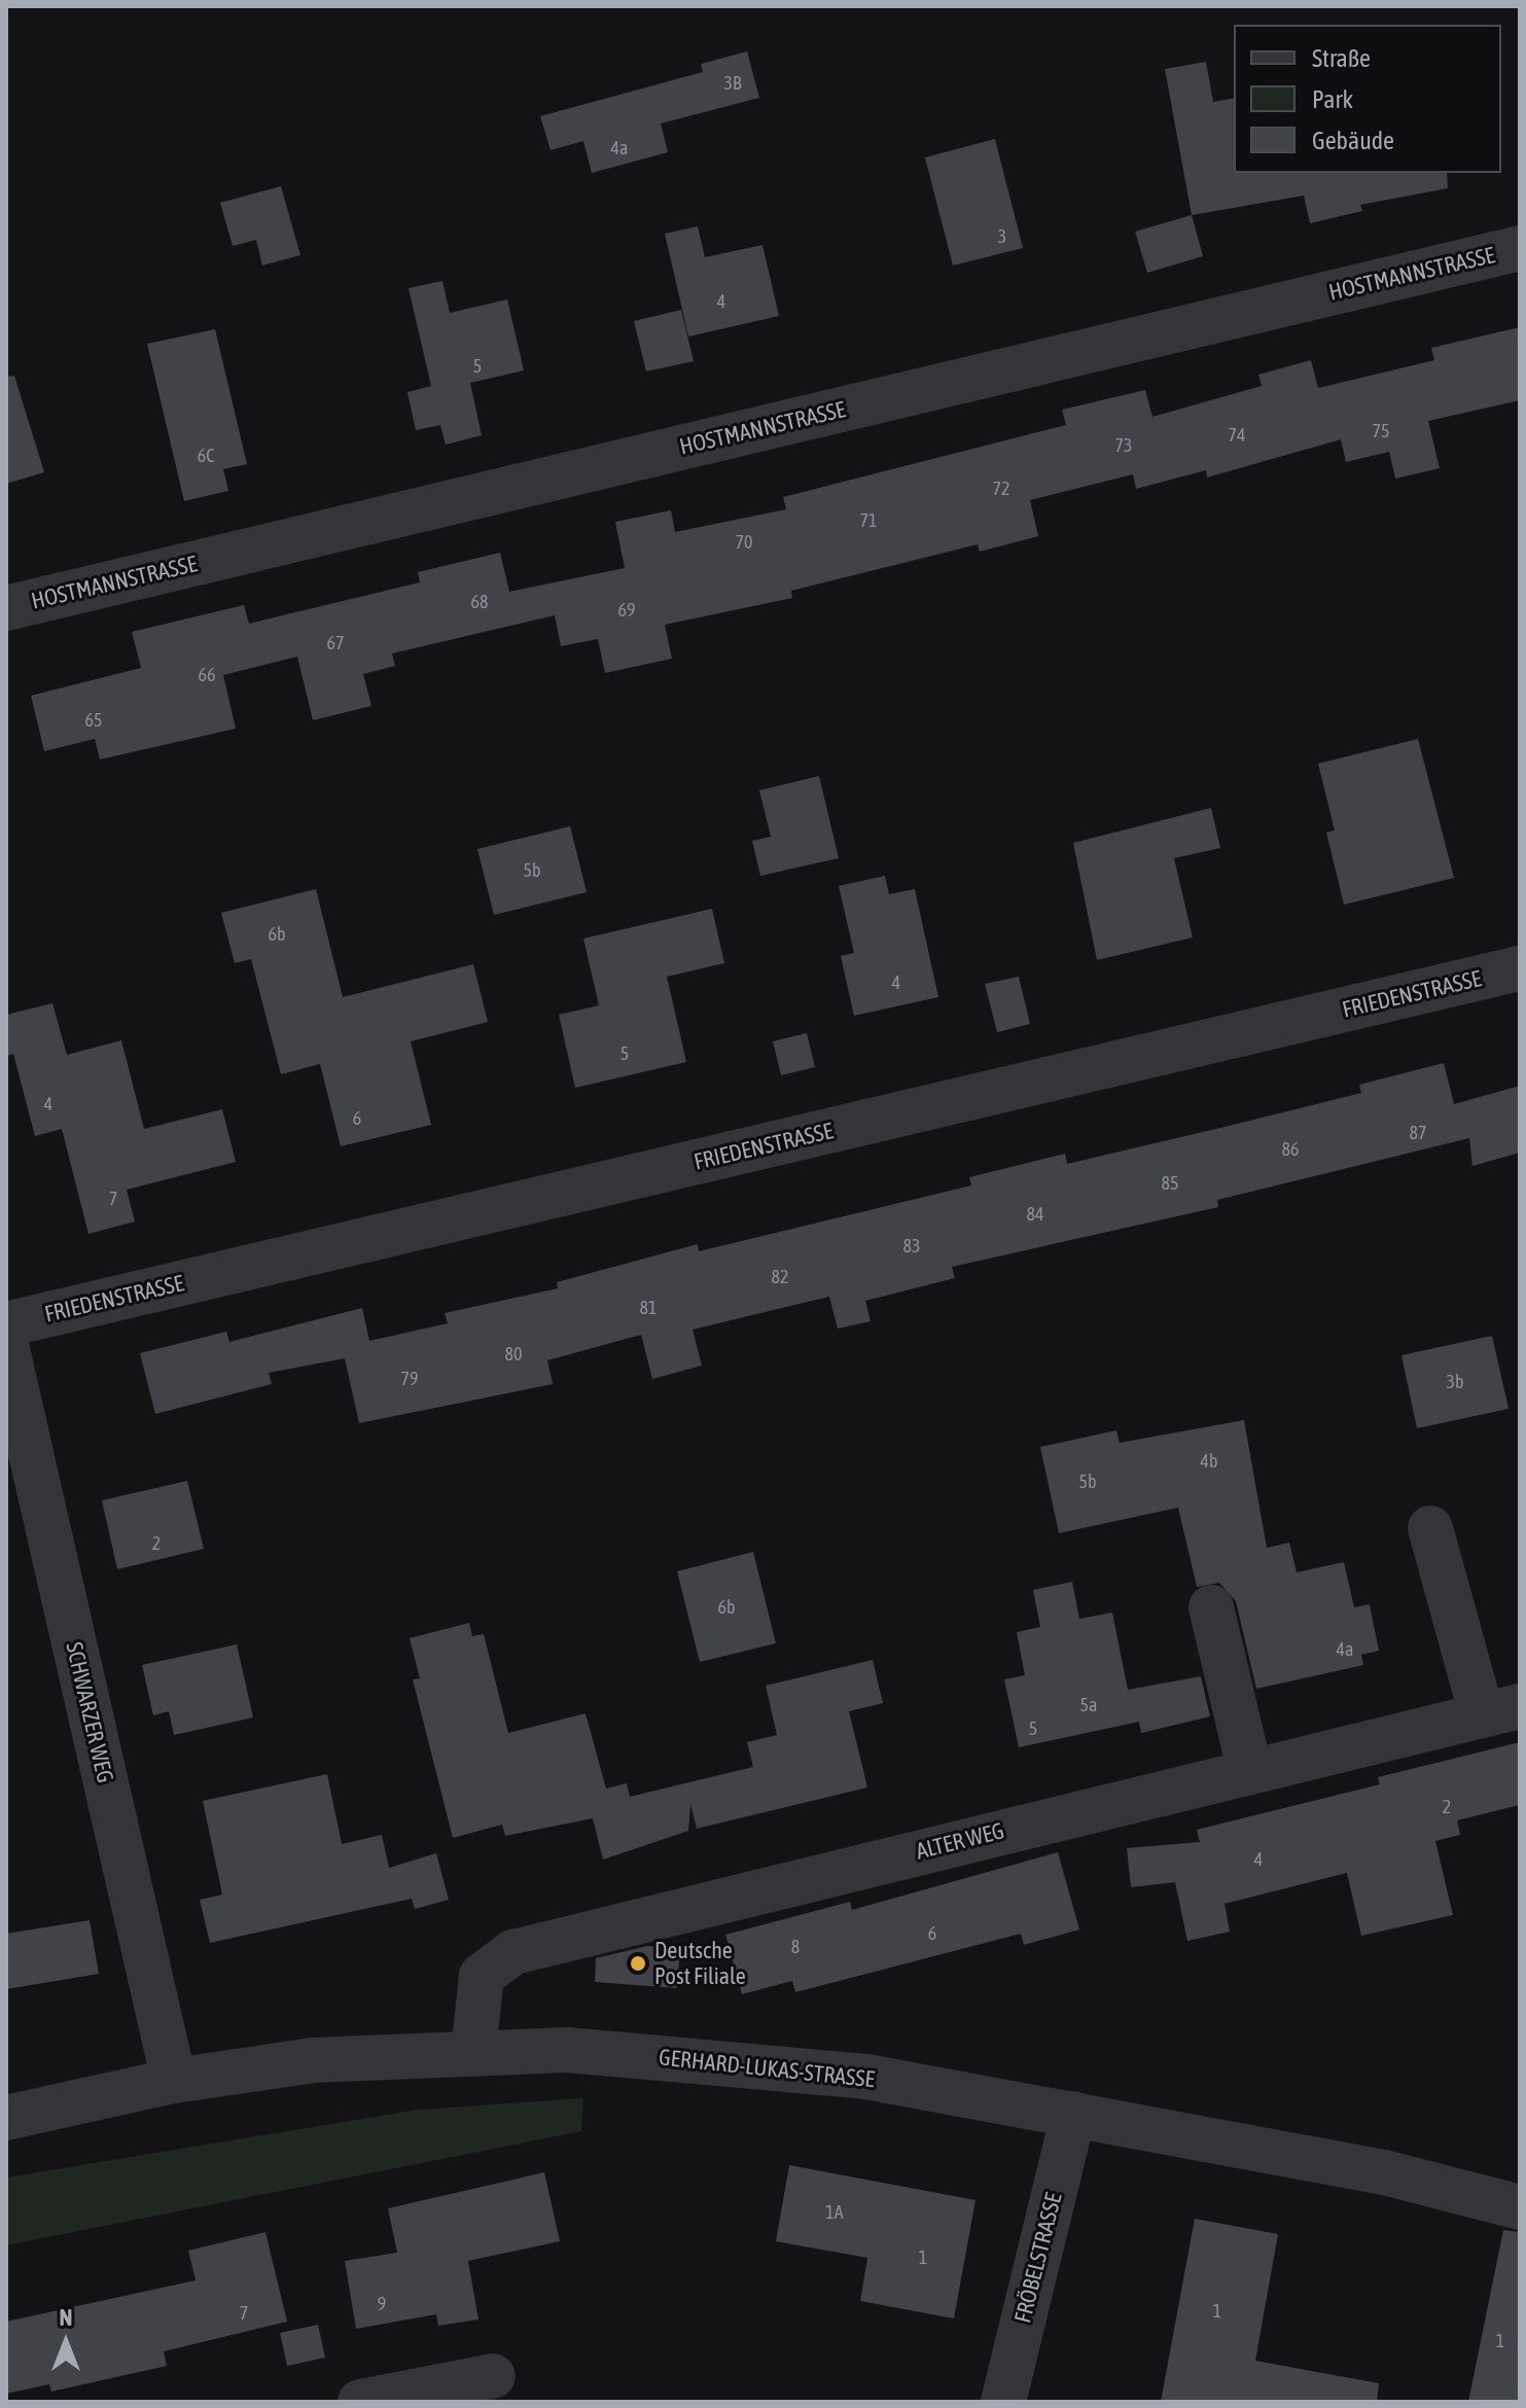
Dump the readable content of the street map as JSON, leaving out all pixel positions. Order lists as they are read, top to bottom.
{
  "streets": {
    "street": [
      "HOSTMANNSTRASSE",
      "FRIEDENSTRASSE",
      "SCHWARZER WEG",
      "ALTER WEG",
      "GERHARD-LUKAS-STRASSE",
      "FRÖBELSTRASSE"
    ]
  },
  "crossings": [
    ["SCHWARZER WEG", "GERHARD-LUKAS-STRASSE"],
    ["ALTER WEG", "GERHARD-LUKAS-STRASSE"],
    ["GERHARD-LUKAS-STRASSE", "FRÖBELSTRASSE"]
  ],
  "places": ["Deutsche Post Filiale"],
  "house_numbers": [
    "3B",
    "4a",
    "3",
    "4",
    "5",
    "75",
    "74",
    "73",
    "6C",
    "72",
    "71",
    "70",
    "68",
    "69",
    "67",
    "66",
    "65",
    "5b",
    "6b",
    "4",
    "5",
    "4",
    "6",
    "87",
    "86",
    "85",
    "7",
    "84",
    "83",
    "82",
    "81",
    "80",
    "79",
    "3b",
    "4b",
    "5b",
    "2",
    "6b",
    "4a",
    "5a",
    "5",
    "2",
    "4",
    "6",
    "8",
    "1A",
    "1",
    "9",
    "1",
    "7",
    "1"
  ],
  "legend": ["Straße", "Park", "Gebäude"],
  "north": "top"
}
